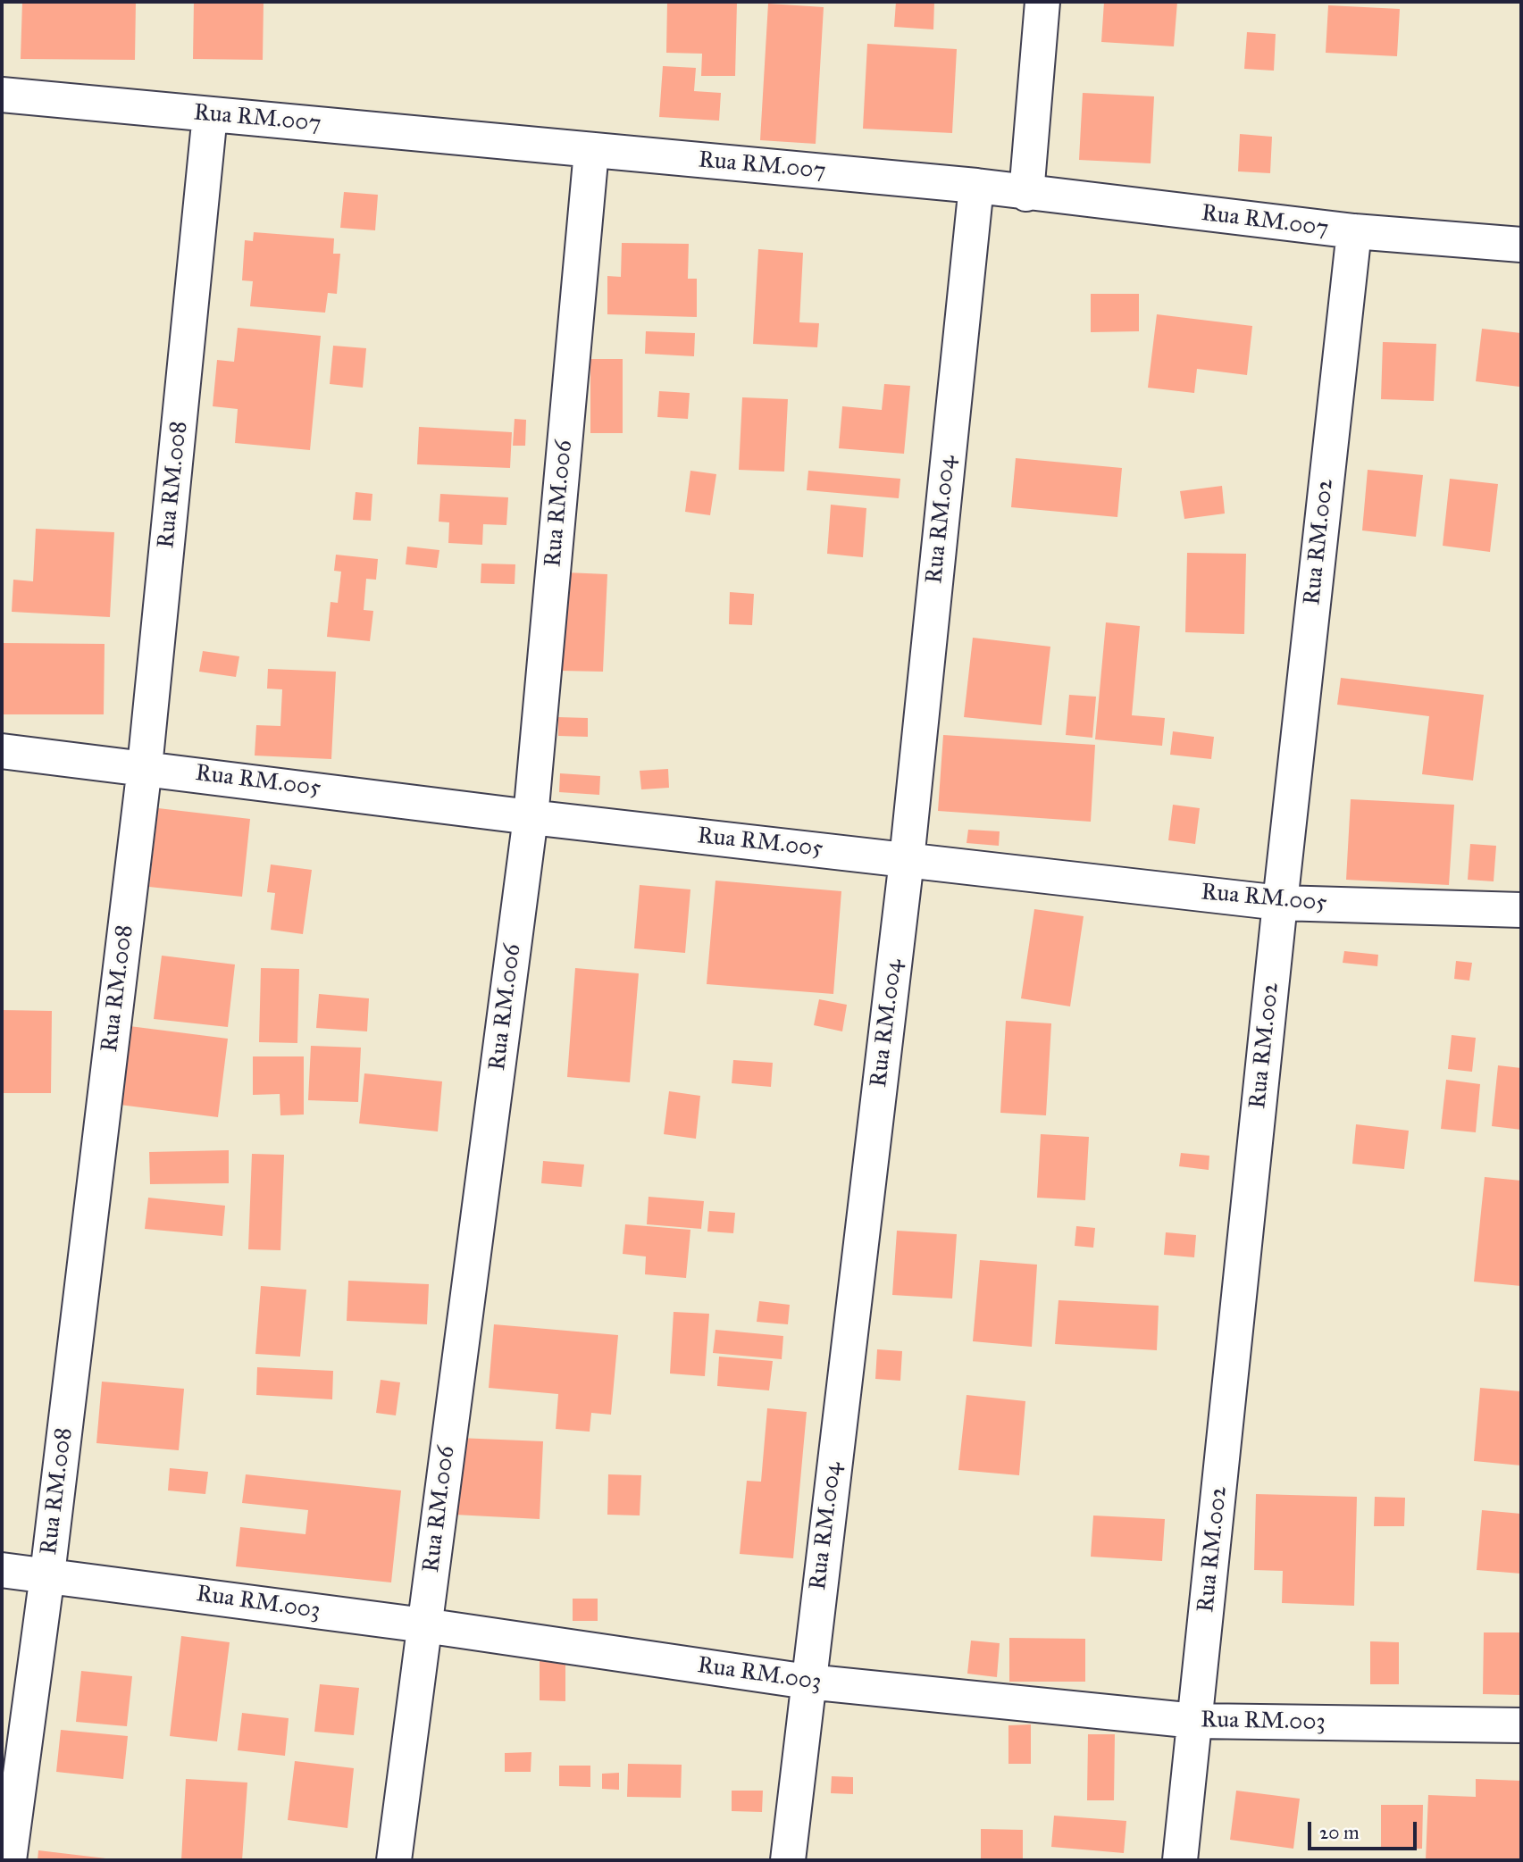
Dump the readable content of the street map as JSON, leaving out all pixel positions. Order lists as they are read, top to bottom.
{
  "streets": {
    "street": [
      "Rua RM.007",
      "Rua RM.008",
      "Rua RM.006",
      "Rua RM.004",
      "Rua RM.002",
      "Rua RM.005",
      "Rua RM.003"
    ]
  },
  "crossings": [
    ["Rua RM.007", "Rua RM.008"],
    ["Rua RM.007", "Rua RM.006"],
    ["Rua RM.007", "Rua RM.004"],
    ["Rua RM.007", "Rua RM.002"],
    ["Rua RM.008", "Rua RM.005"],
    ["Rua RM.008", "Rua RM.003"],
    ["Rua RM.006", "Rua RM.005"],
    ["Rua RM.006", "Rua RM.003"],
    ["Rua RM.004", "Rua RM.005"],
    ["Rua RM.004", "Rua RM.003"],
    ["Rua RM.002", "Rua RM.005"],
    ["Rua RM.002", "Rua RM.003"]
  ],
  "scale_bar": "20 m"
}
